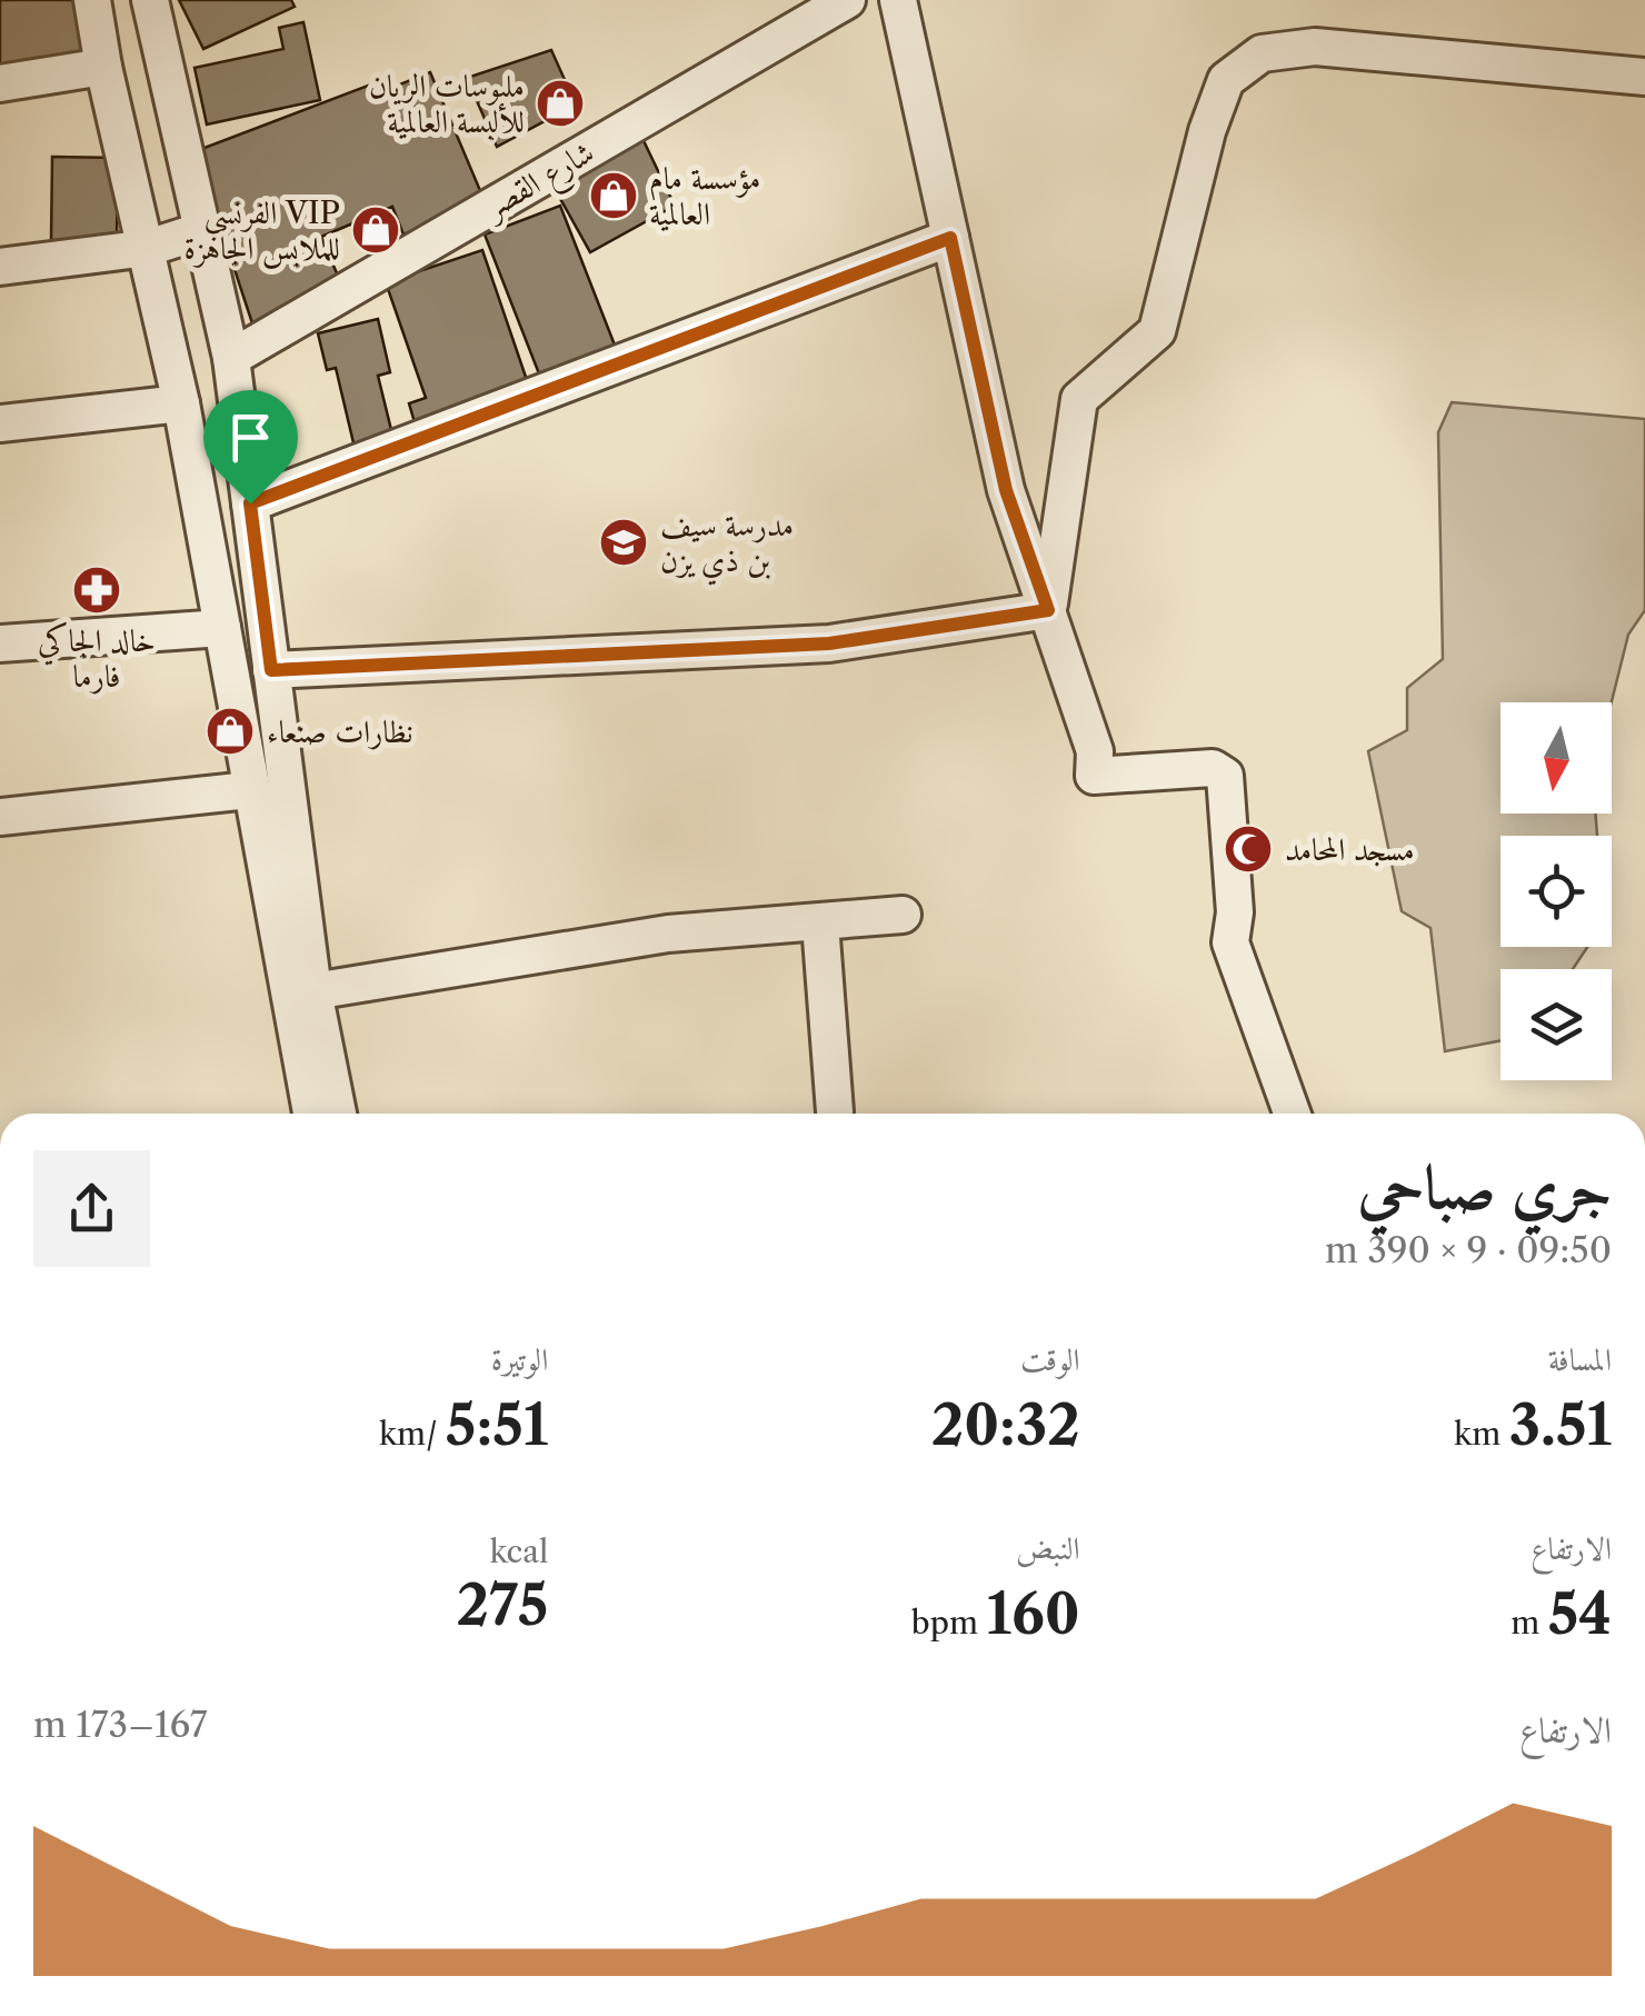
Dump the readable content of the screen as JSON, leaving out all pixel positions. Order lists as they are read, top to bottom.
{
  "streets": {
    "street": ["شارع القصر"]
  },
  "places": {
    "shop": [
      "ملبوسات الريان للألبسة العالمية",
      "مؤسسة مام العالمية",
      "الفرنسي VIP للملابس الجاهزة",
      "نظارات صنعاء"
    ],
    "school or university": ["مدرسة سيف بن ذي يزن"],
    "pharmacy": ["خالد الجاكي فارما"],
    "mosque": ["مسجد المحامد"]
  },
  "north": "bottom",
  "page": {
    "heading": ["جري صباحي", "09:50 · 9 × 390 m"],
    "stats": [
      ["المسافة", "3.51 km"],
      ["الوقت", "20:32"],
      ["الوتيرة", "5:51 /km"],
      ["الارتفاع", "54 m"],
      ["النبض", "160 bpm"],
      ["kcal", "275"]
    ],
    "chart": ["الارتفاع", "167–173 m"]
  }
}
